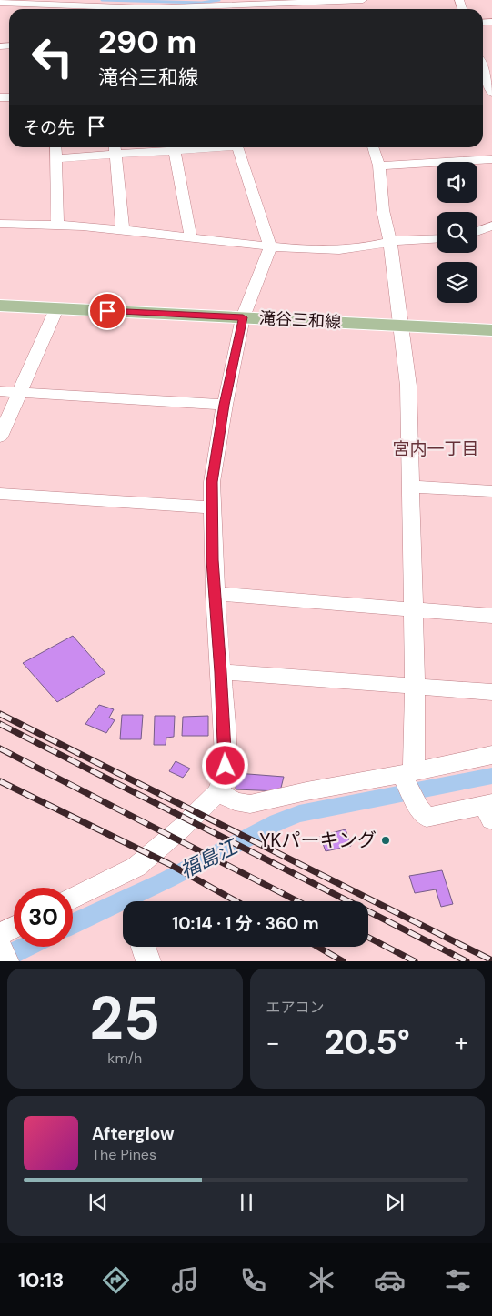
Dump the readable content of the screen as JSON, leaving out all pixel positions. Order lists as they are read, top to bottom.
{
  "streets": {
    "main road": ["滝谷三和線"]
  },
  "districts": ["宮内一丁目"],
  "water": ["福島江"],
  "places": ["YKパーキング"],
  "page": {
    "turn": ["290 m", "滝谷三和線"],
    "then": "その先",
    "limit": "30",
    "trip": "10:14 · 1 分 · 360 m",
    "tile": [
      ["25", "km/h"],
      "エアコン"
    ],
    "heat": ["−", "20.5°", "+"],
    "song": ["Afterglow", "The Pines"],
    "tabs": "10:13"
  }
}
